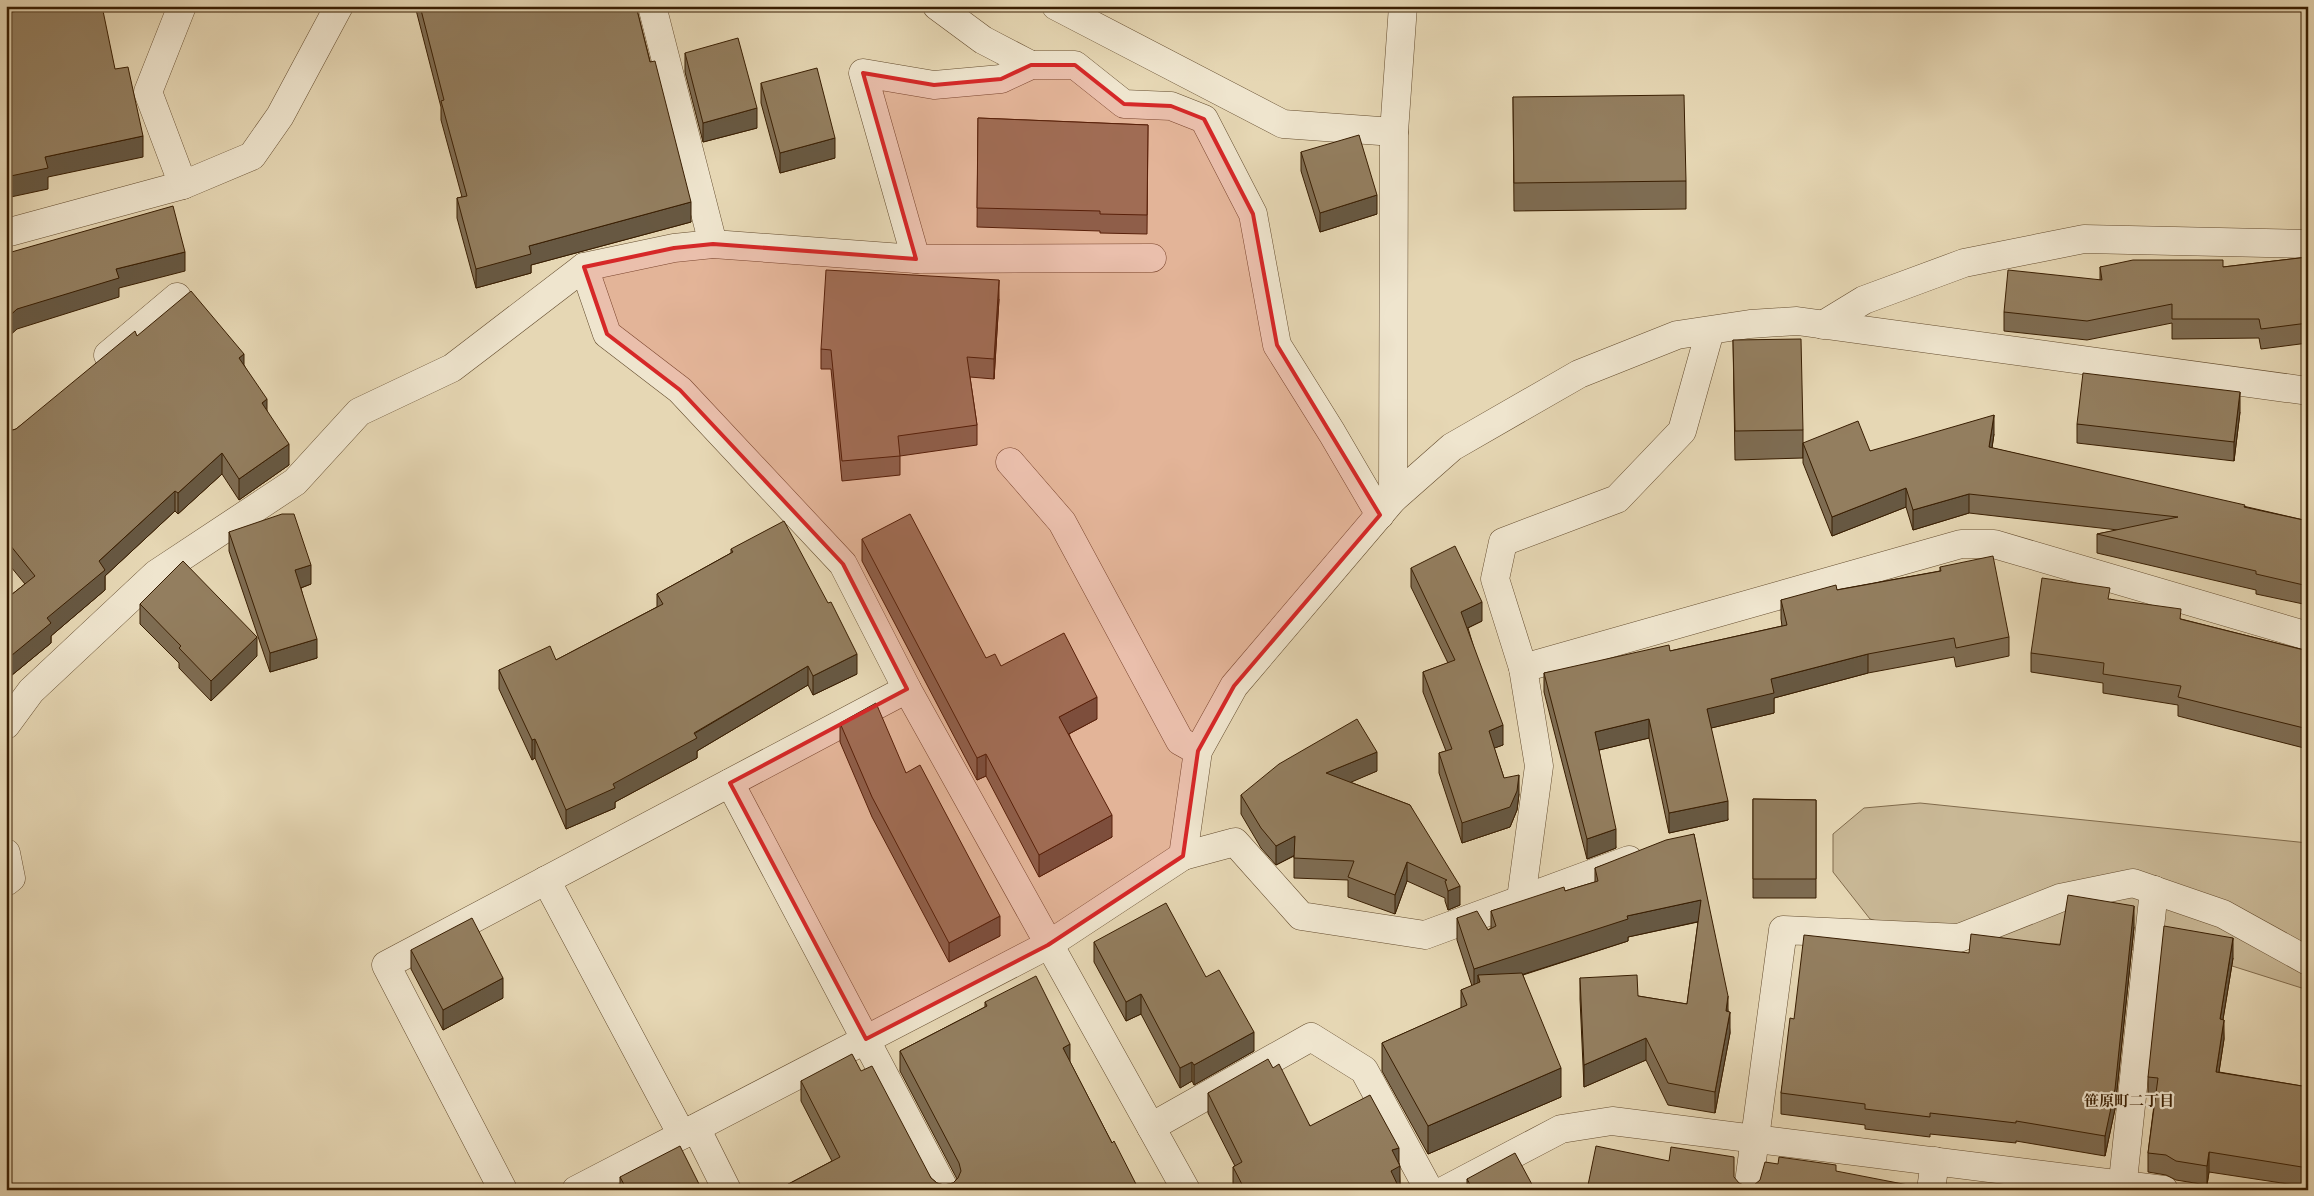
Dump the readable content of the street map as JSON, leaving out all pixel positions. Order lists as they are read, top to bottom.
{
  "districts": ["笹原町二丁目"]
}
